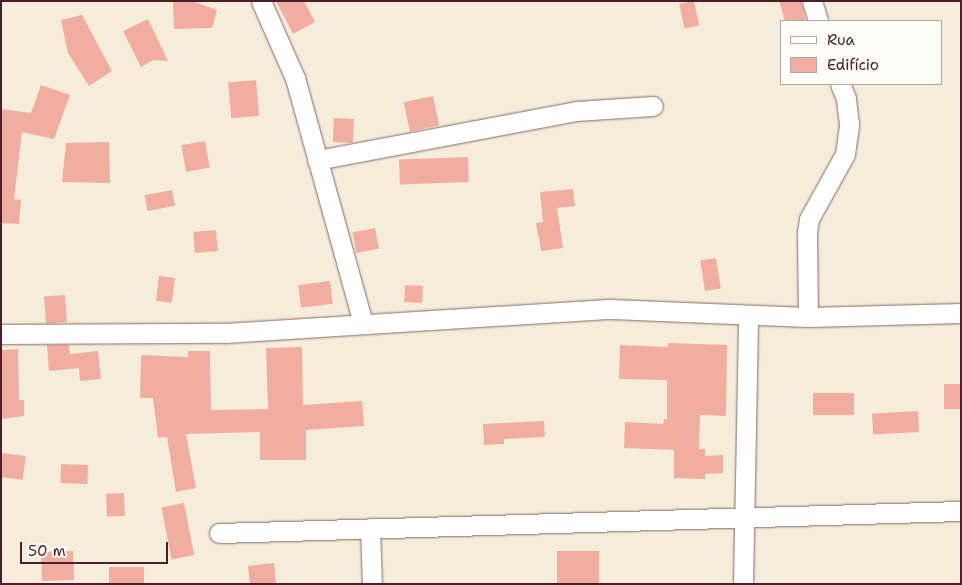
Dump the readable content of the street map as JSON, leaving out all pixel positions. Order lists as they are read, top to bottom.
{
  "legend": ["Rua", "Edifício"],
  "scale_bar": "50 m"
}
